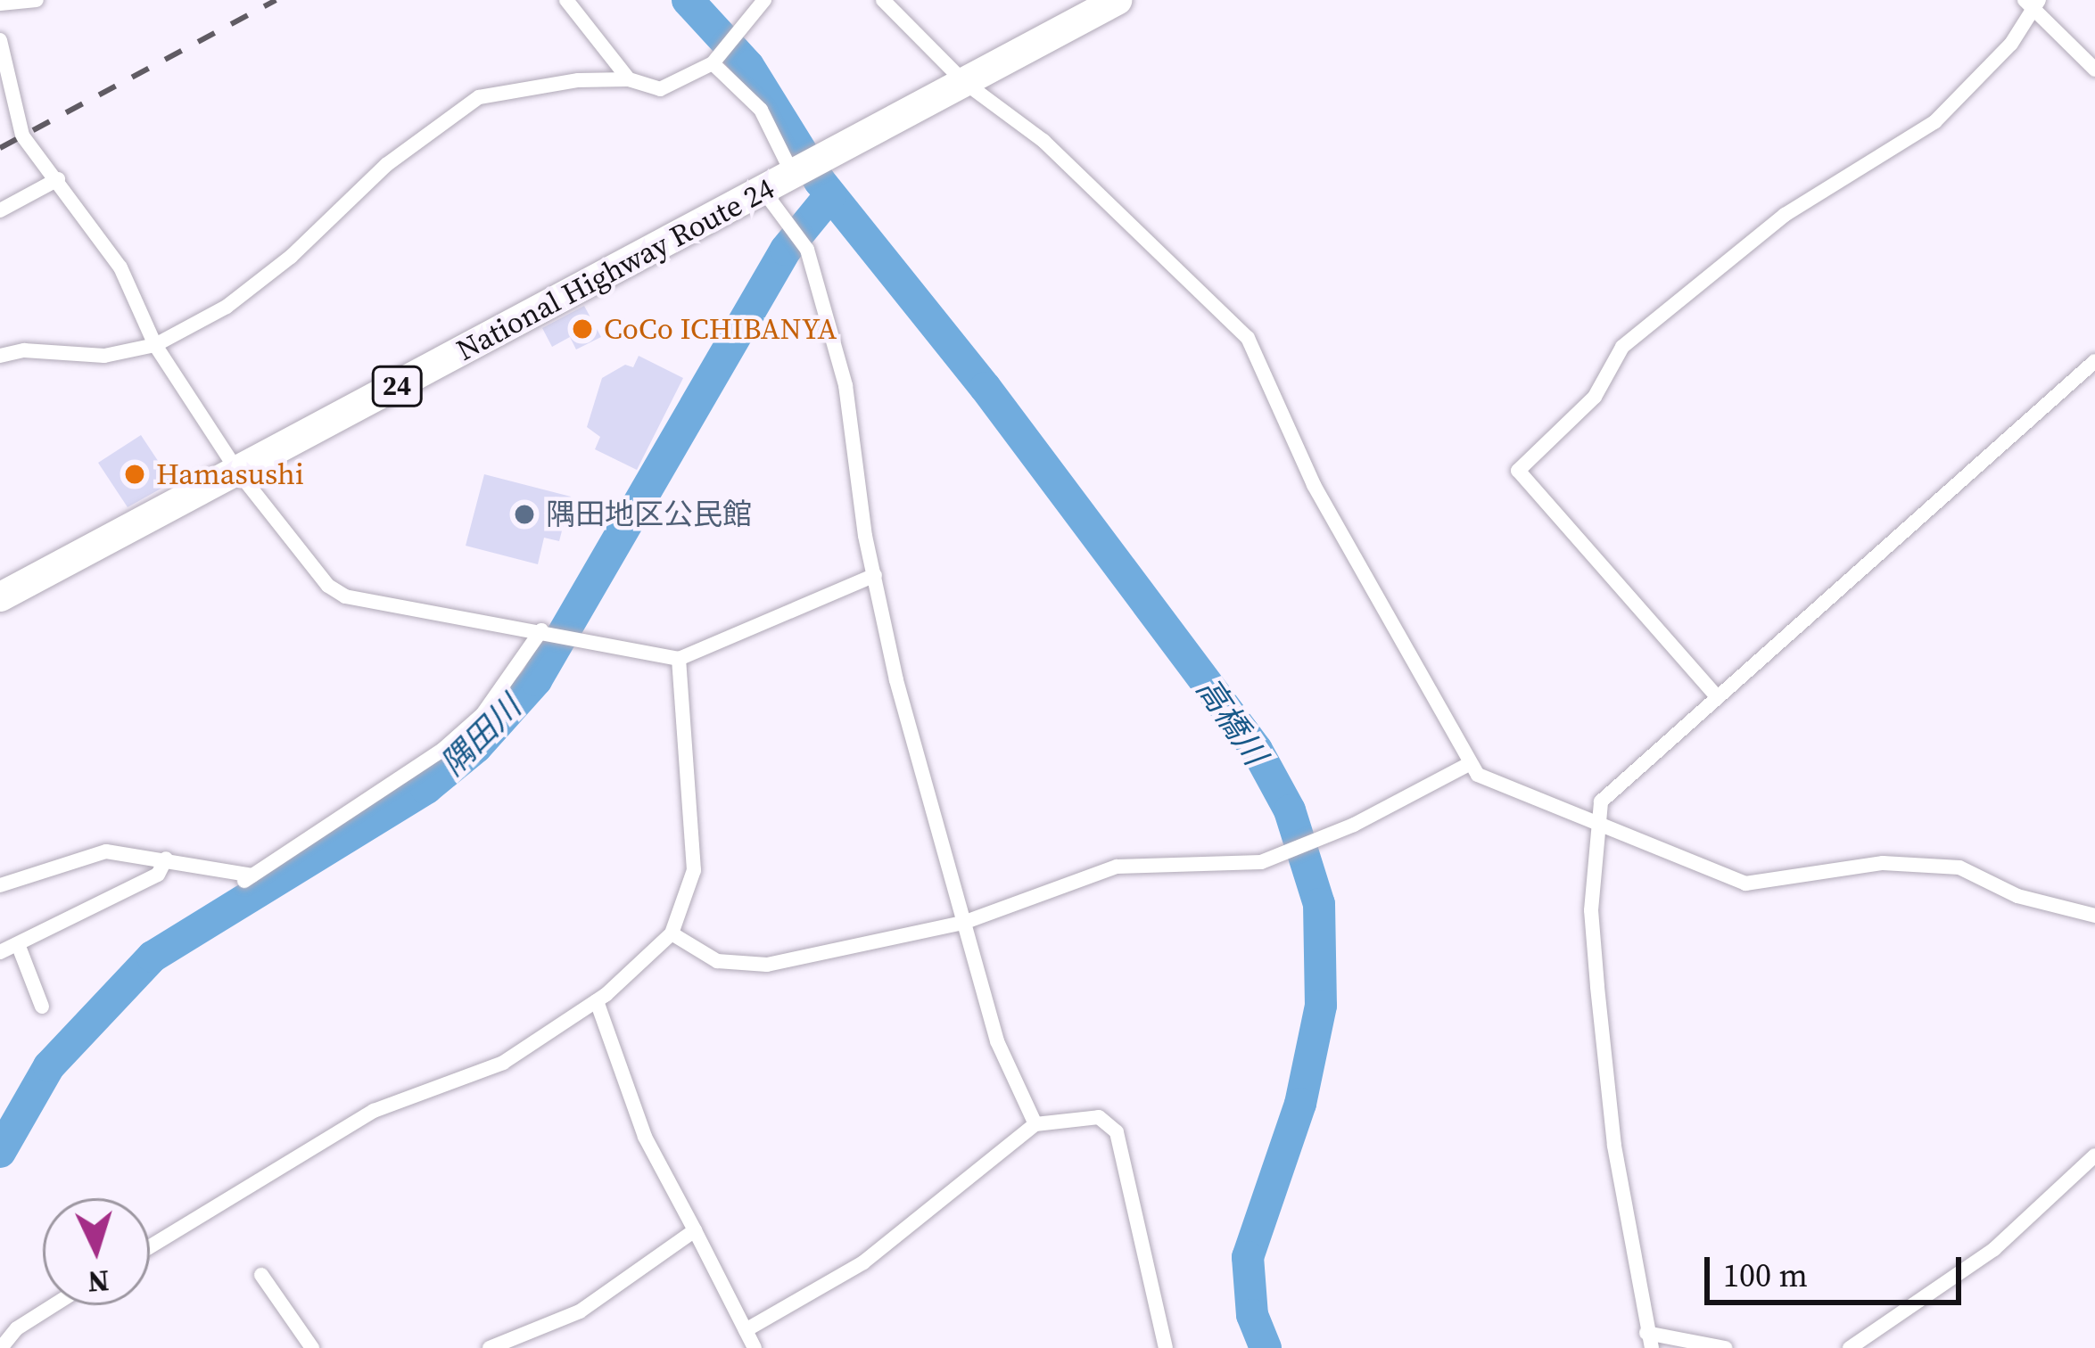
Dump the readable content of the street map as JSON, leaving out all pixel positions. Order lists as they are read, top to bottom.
{
  "streets": {
    "highway": ["National Highway Route 24", "24"]
  },
  "water": ["高橋川", "隅田川"],
  "places": ["CoCo ICHIBANYA", "Hamasushi", "隅田地区公民館"],
  "scale_bar": "100 m",
  "north": "bottom"
}
